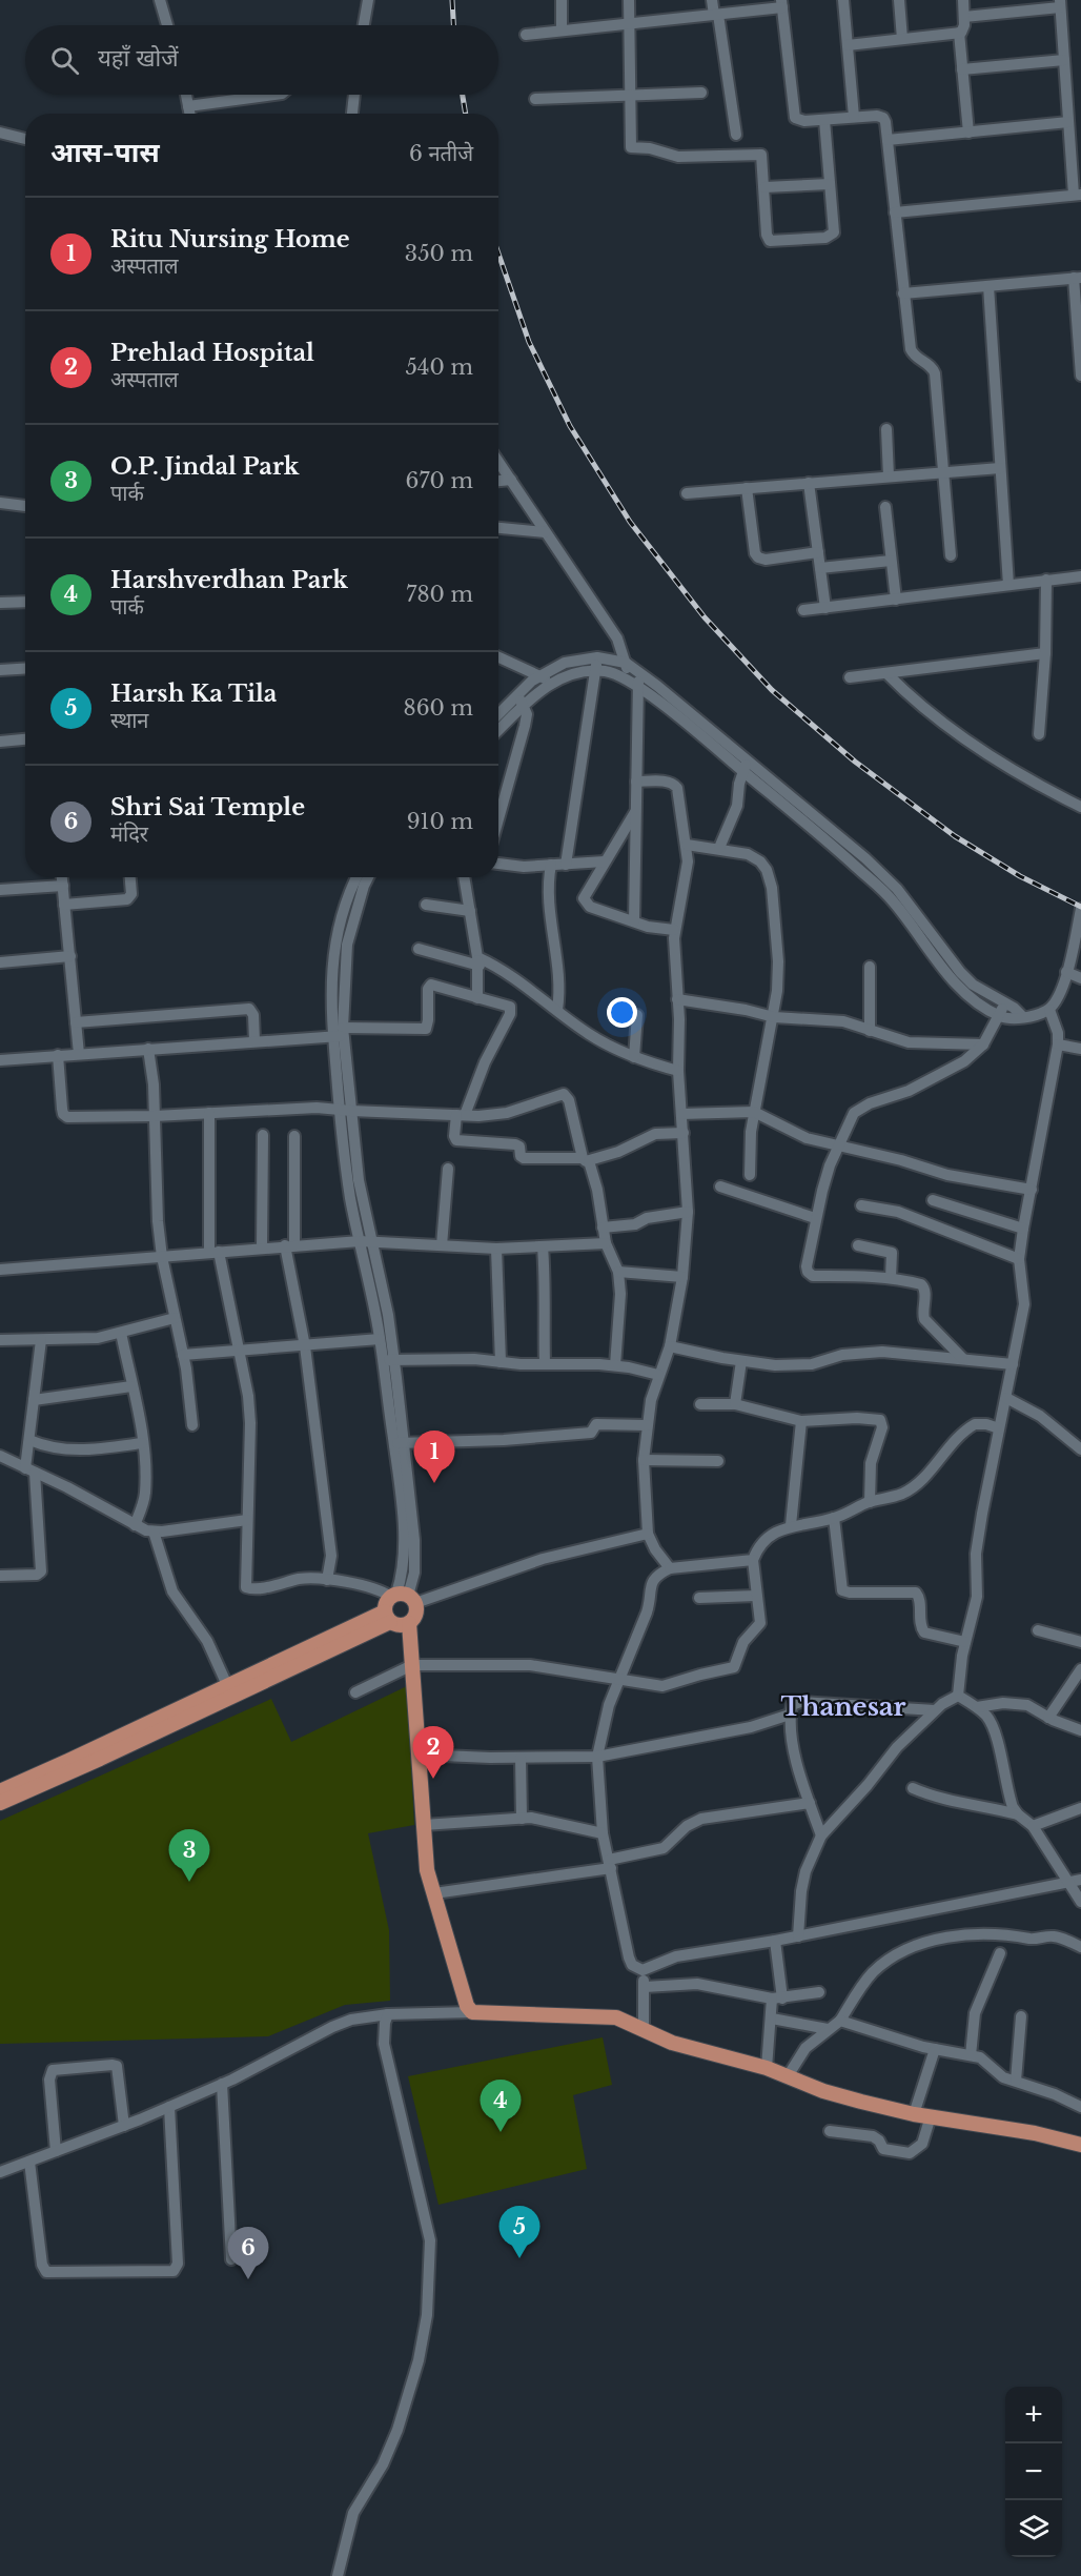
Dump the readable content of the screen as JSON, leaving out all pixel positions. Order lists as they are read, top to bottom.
{
  "districts": ["Thanesar"],
  "page": {
    "search": "यहाँ खोजें",
    "heading": ["आस-पास", "6 नतीजे"],
    "list": [
      {
        "mark": "1",
        "name": "Ritu Nursing Home",
        "note": "अस्पताल",
        "value": "350 m"
      },
      {
        "mark": "2",
        "name": "Prehlad Hospital",
        "note": "अस्पताल",
        "value": "540 m"
      },
      {
        "mark": "3",
        "name": "O.P. Jindal Park",
        "note": "पार्क",
        "value": "670 m"
      },
      {
        "mark": "4",
        "name": "Harshverdhan Park",
        "note": "पार्क",
        "value": "780 m"
      },
      {
        "mark": "5",
        "name": "Harsh Ka Tila",
        "note": "स्थान",
        "value": "860 m"
      },
      {
        "mark": "6",
        "name": "Shri Sai Temple",
        "note": "मंदिर",
        "value": "910 m"
      }
    ],
    "pins": [
      "1",
      "2",
      "3",
      "4",
      "5",
      "6"
    ],
    "map_buttons": ["+", "−"]
  }
}
